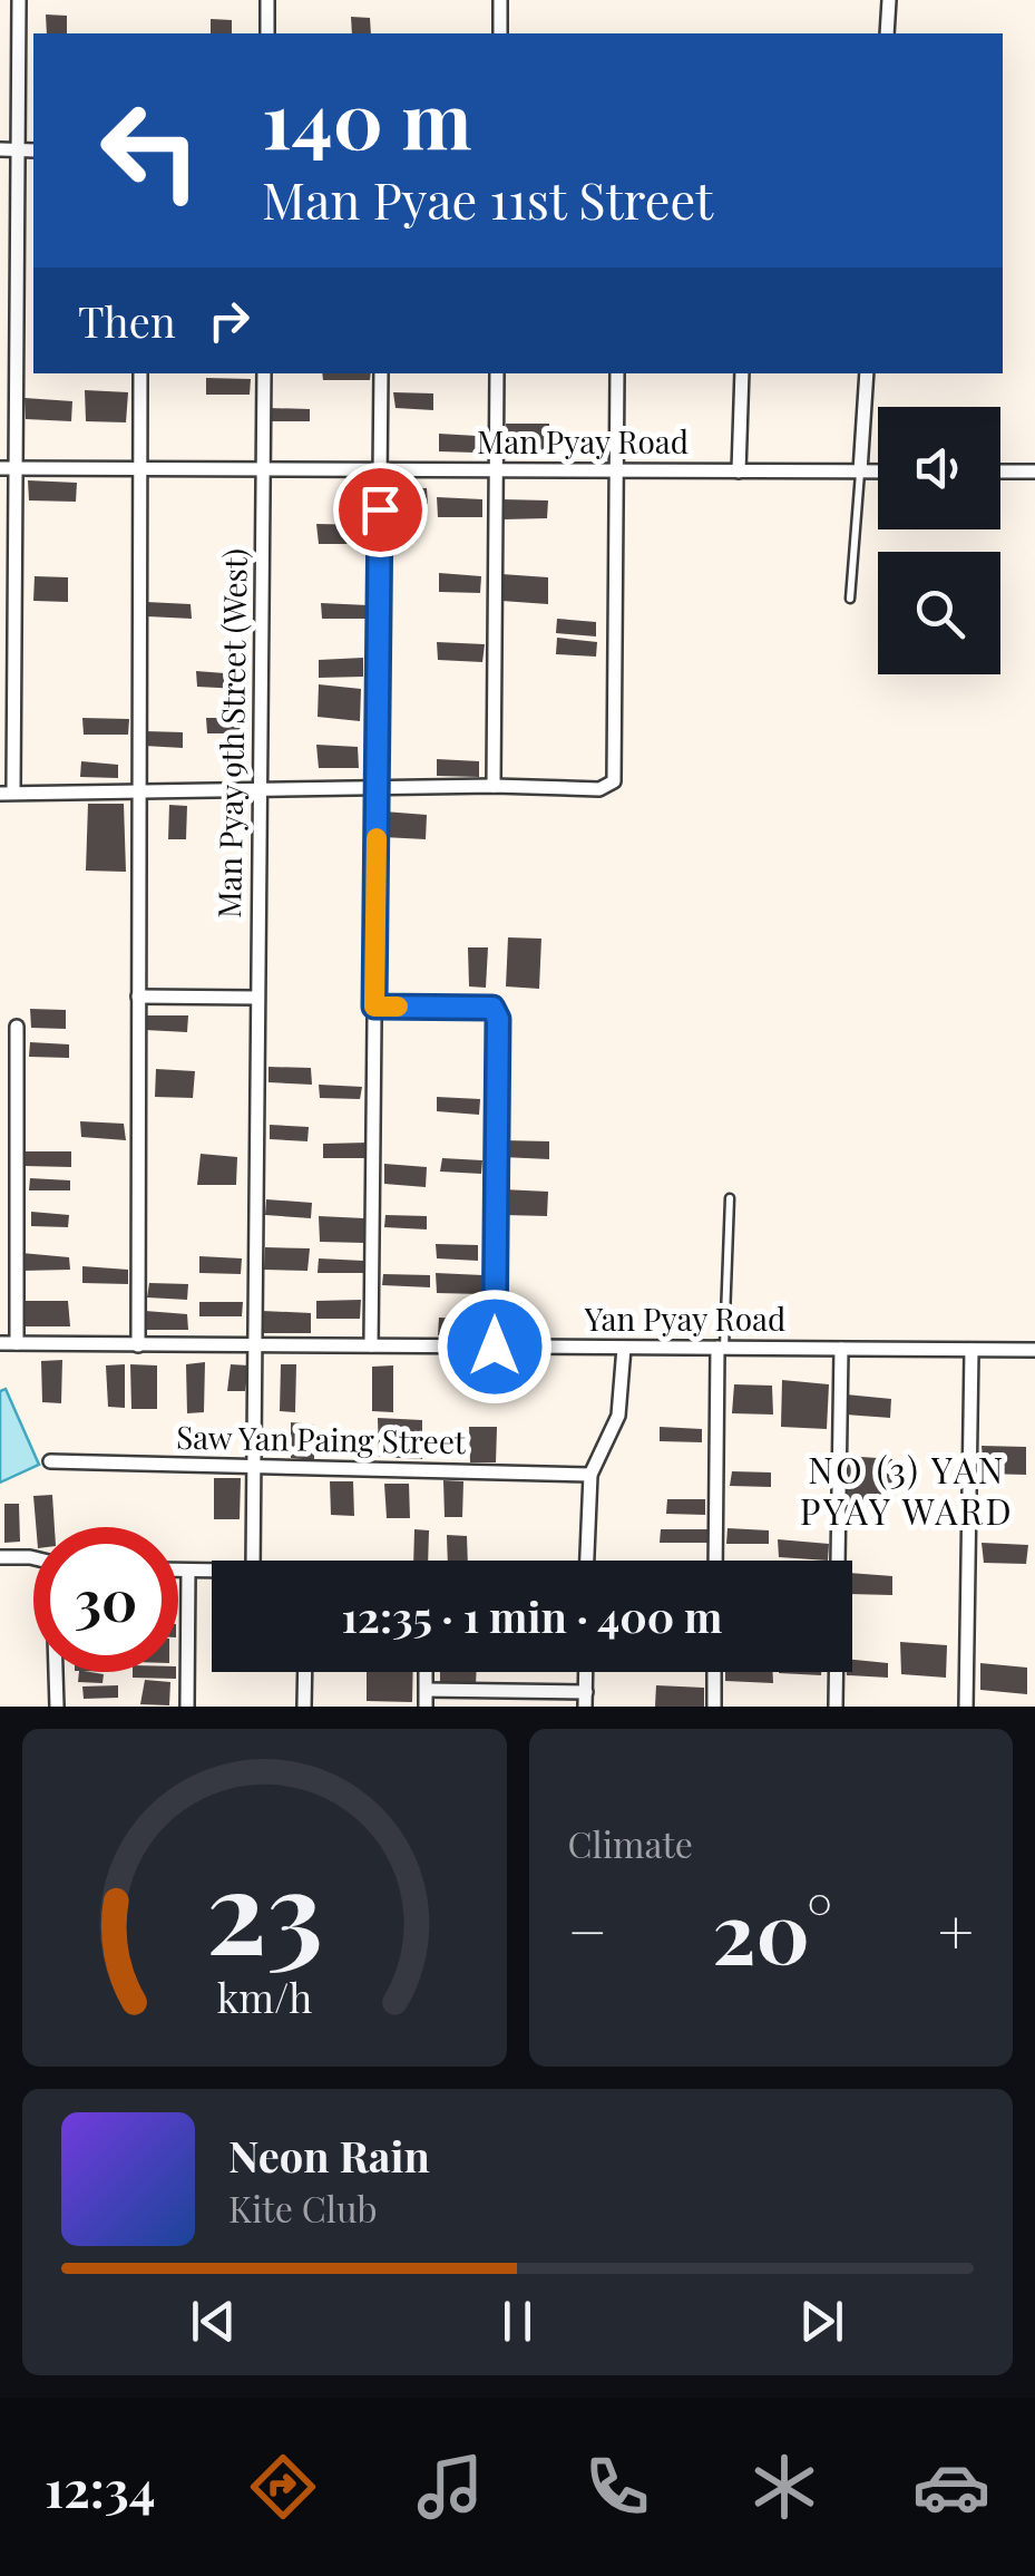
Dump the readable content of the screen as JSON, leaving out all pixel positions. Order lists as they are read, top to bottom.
{
  "streets": {
    "street": [
      "Man Pyay Road",
      "Man Pyay 9th Street (West)",
      "Yan Pyay Road",
      "Saw Yan Paing Street"
    ]
  },
  "crossings": [
    ["Man Pyay Road", "Man Pyay 9th Street (West)"],
    ["Man Pyay 9th Street (West)", "Yan Pyay Road"],
    ["Man Pyay 9th Street (West)", "Saw Yan Paing Street"]
  ],
  "districts": ["NO (3) YAN PYAY WARD"],
  "page": {
    "turn": ["140 m", "Man Pyae 11st Street"],
    "then": "Then",
    "limit": "30",
    "trip": "12:35 · 1 min · 400 m",
    "tile": "Climate",
    "heat": ["−", "20°", "+"],
    "song": ["Neon Rain", "Kite Club"],
    "tabs": "12:34",
    "gauge": ["23", "km/h"]
  }
}
